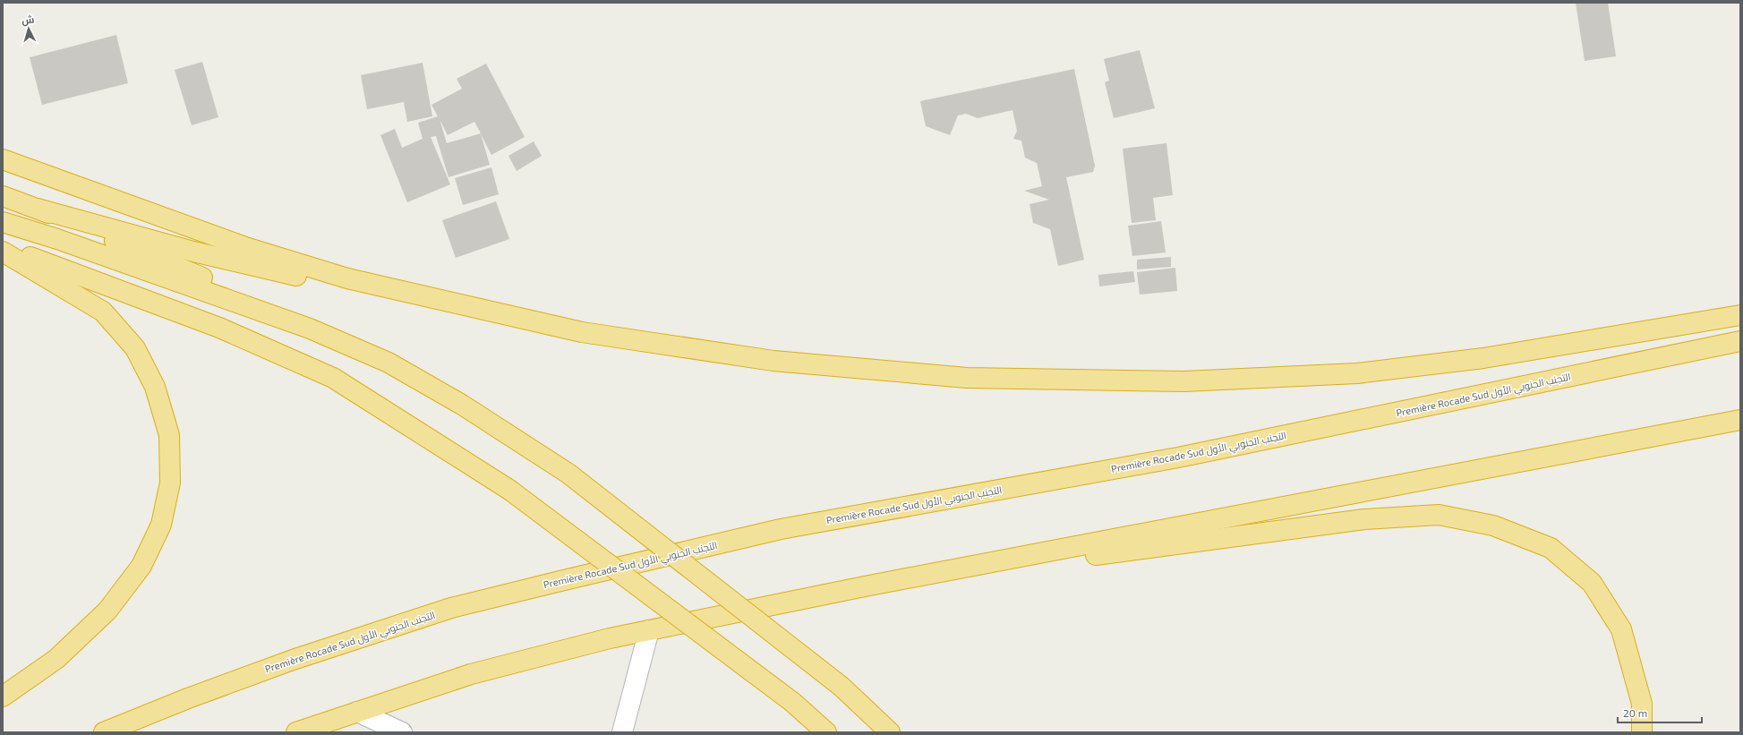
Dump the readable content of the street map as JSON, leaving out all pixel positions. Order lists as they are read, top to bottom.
{
  "streets": {
    "highway": ["Première Rocade Sud التجنب الجنوبي الأول"]
  },
  "scale_bar": "20 m",
  "north": "top"
}
